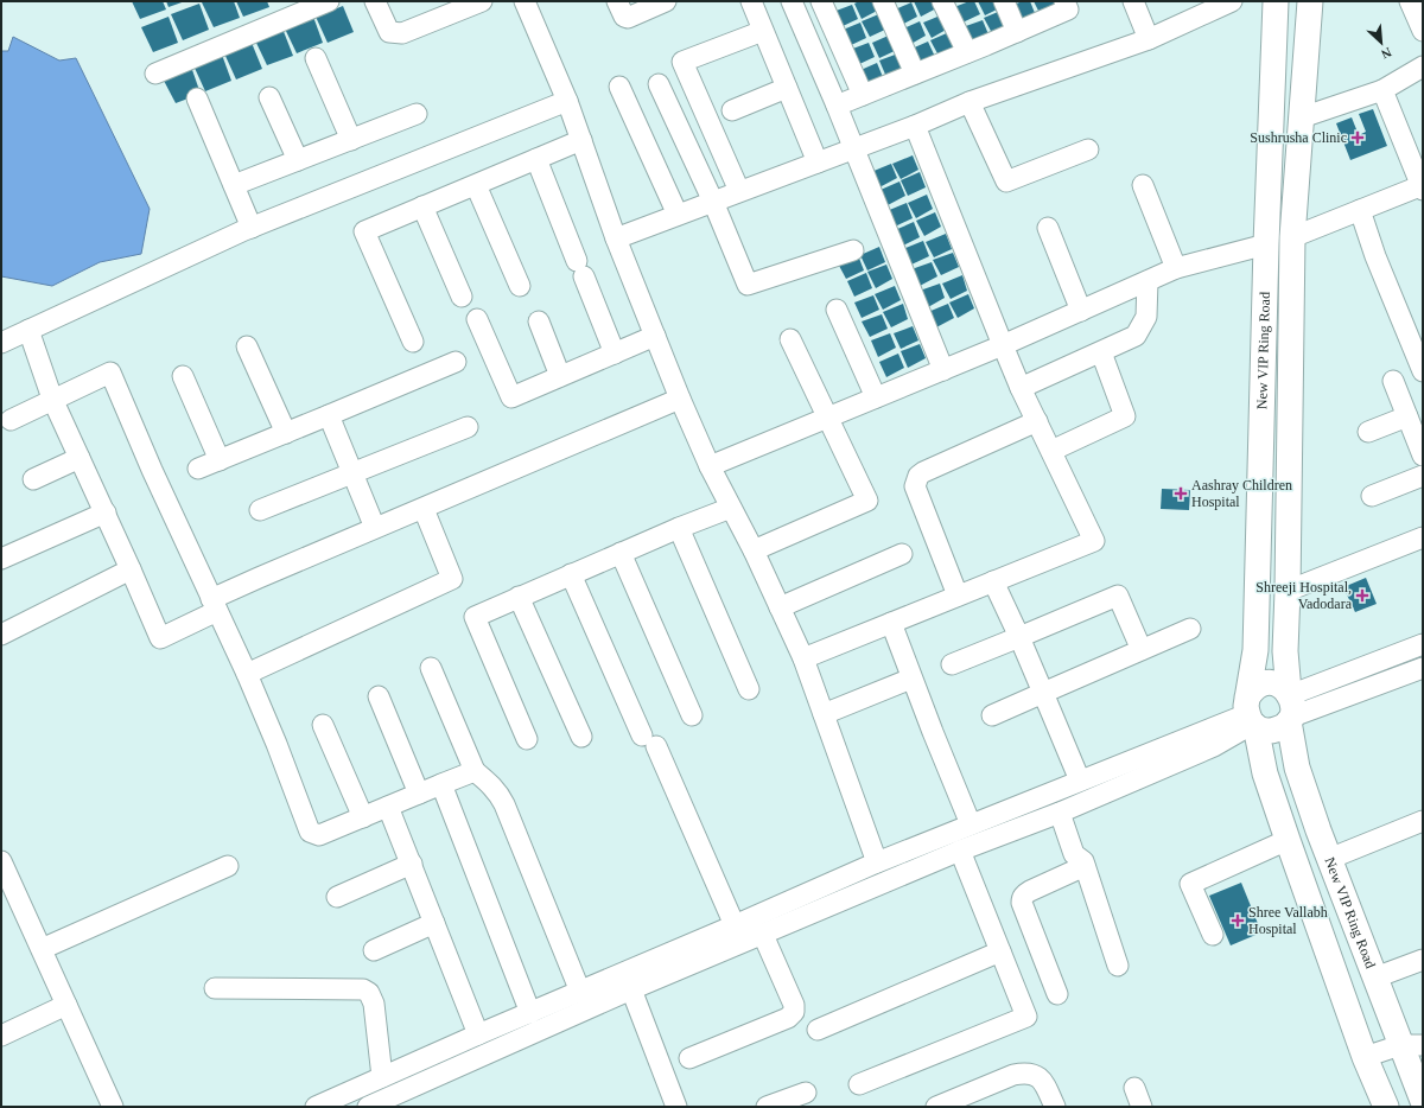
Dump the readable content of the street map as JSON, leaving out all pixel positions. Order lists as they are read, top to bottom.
{
  "streets": {
    "main road": ["New VIP Ring Road"]
  },
  "places": {
    "health": [
      "Sushrusha Clinic",
      "Aashray Children Hospital",
      "Shreeji Hospital, Vadodara",
      "Shree Vallabh Hospital"
    ]
  },
  "north": "bottom right"
}
